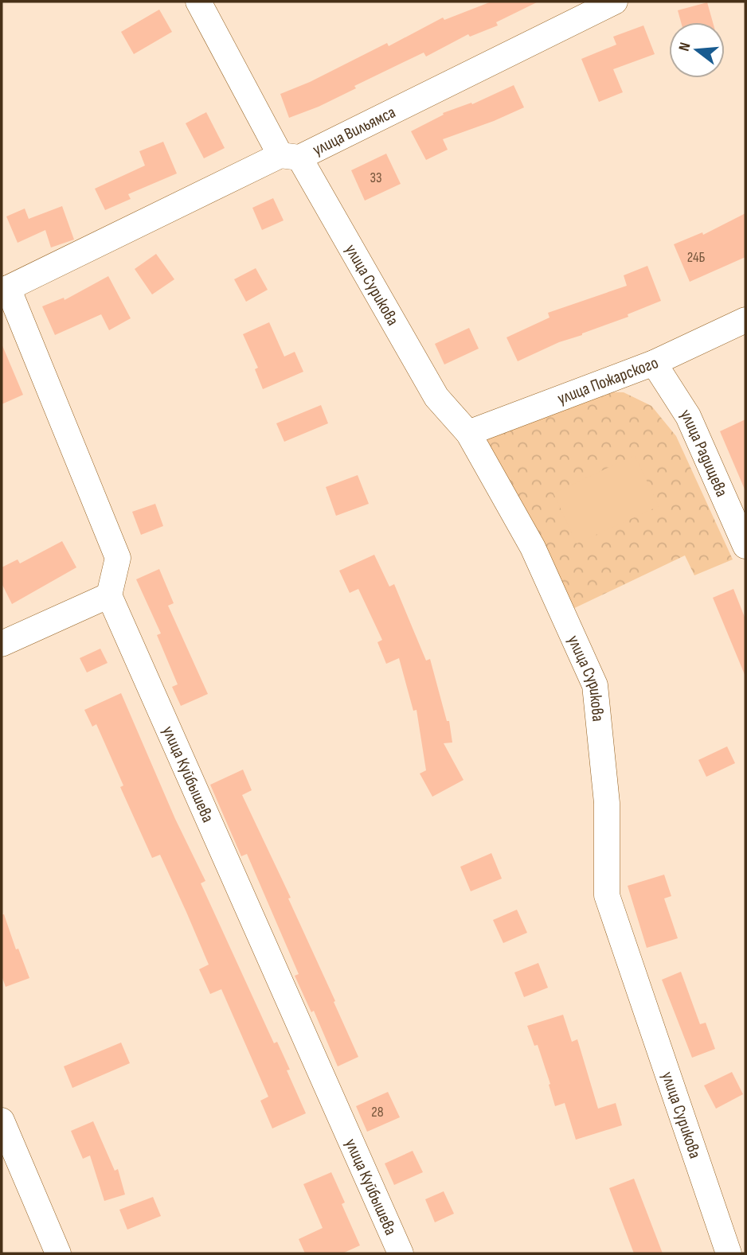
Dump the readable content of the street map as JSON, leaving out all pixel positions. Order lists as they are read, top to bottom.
{
  "streets": {
    "street": [
      "улица Вильямса",
      "улица Сурикова",
      "улица Пожарского",
      "улица Радищева",
      "улица Куйбышева"
    ]
  },
  "crossings": [
    ["улица Вильямса", "улица Сурикова"],
    ["улица Сурикова", "улица Пожарского"],
    ["улица Пожарского", "улица Радищева"]
  ],
  "house_numbers": ["33", "24Б", "28"],
  "north": "left"
}
